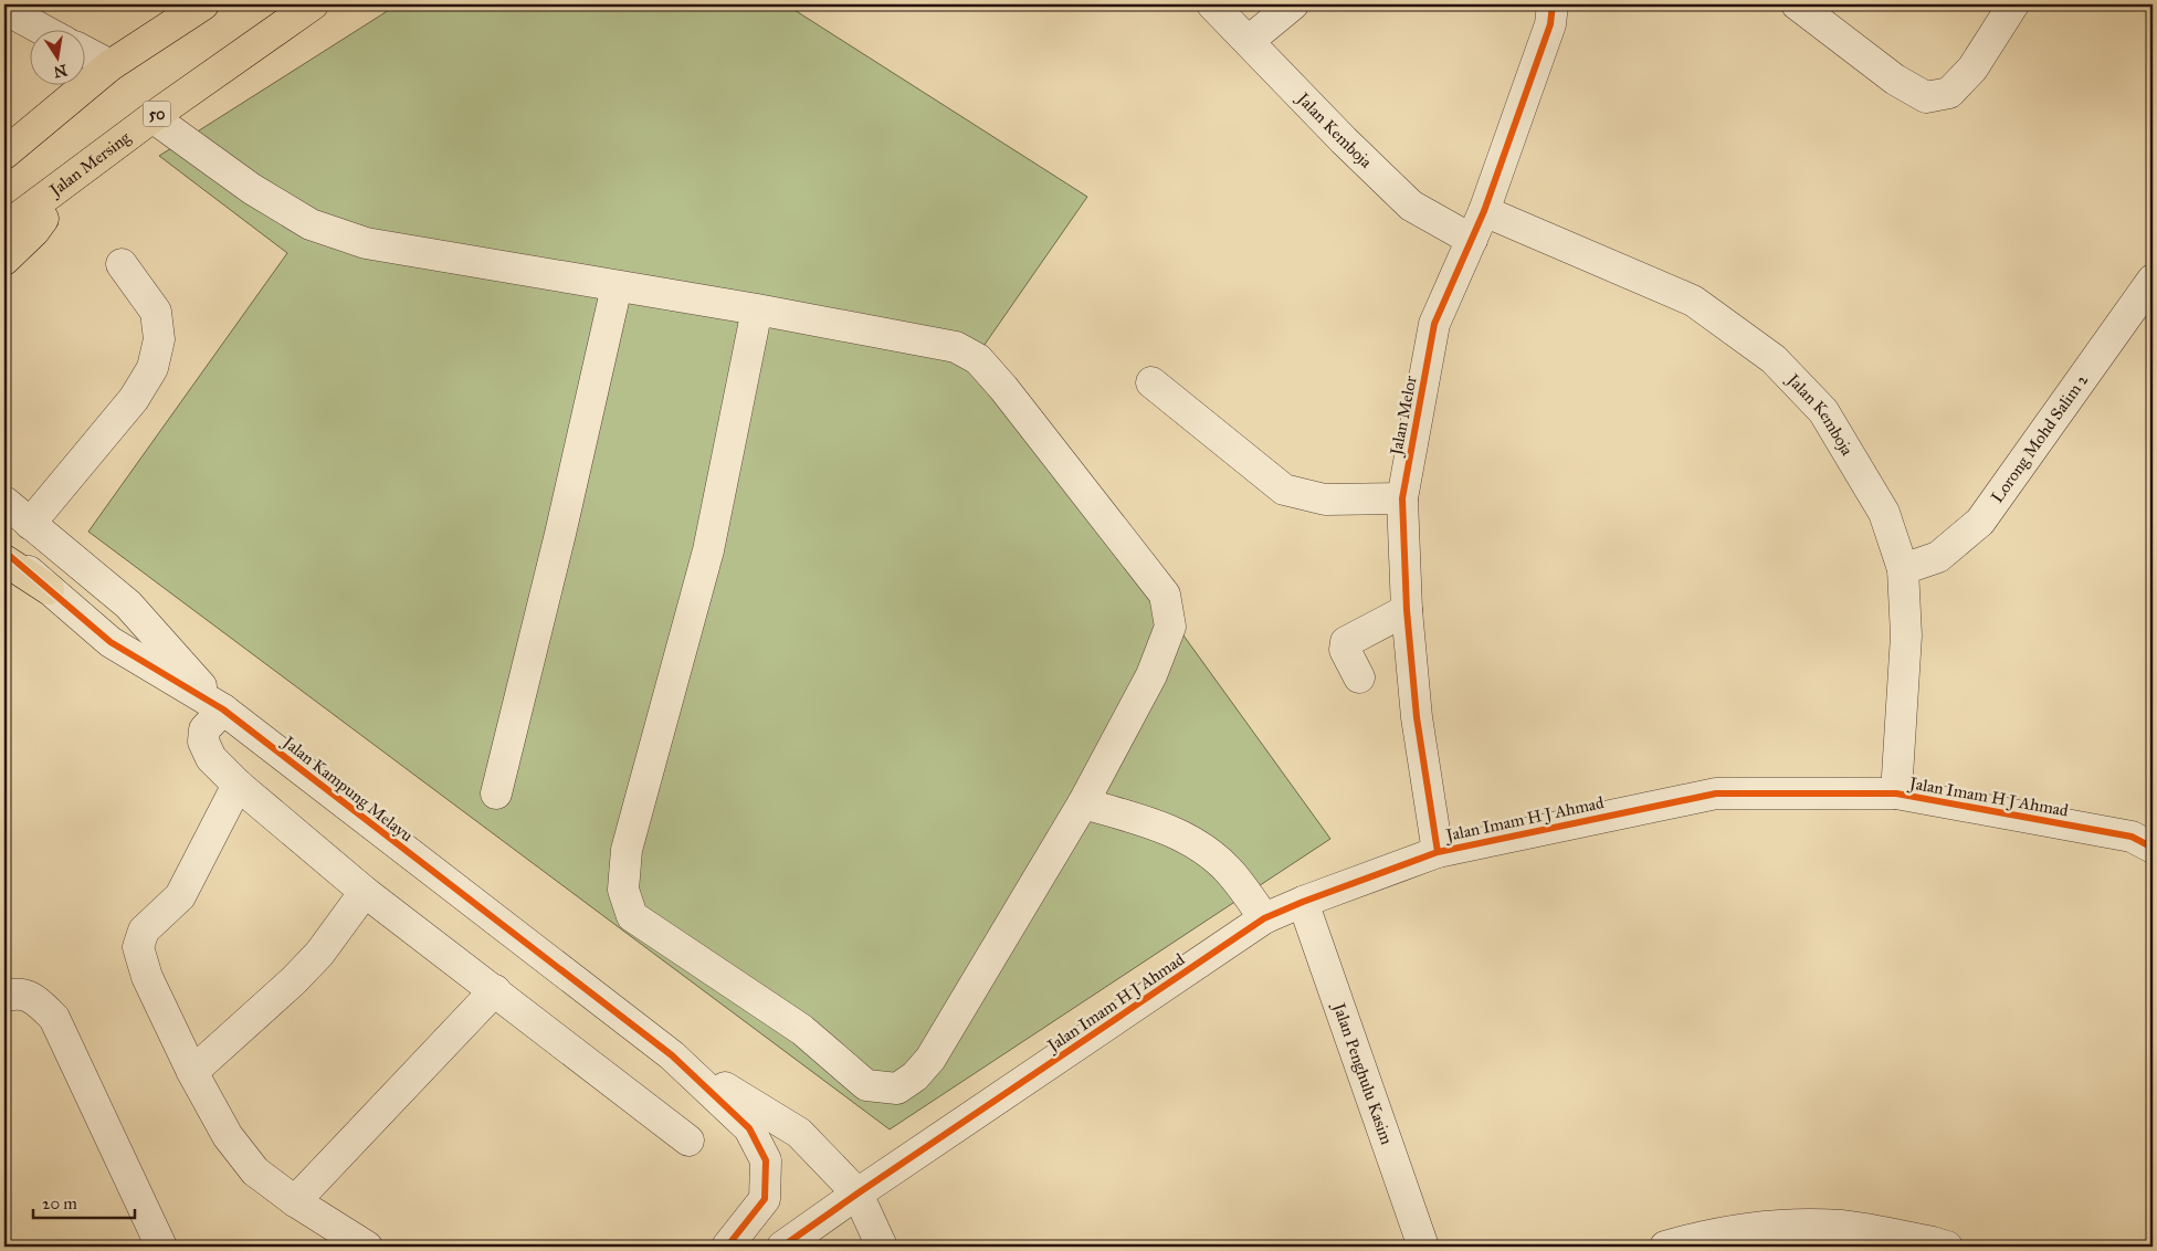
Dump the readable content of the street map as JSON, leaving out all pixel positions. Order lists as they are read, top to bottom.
{
  "streets": {
    "highway": ["50", "Jalan Mersing"],
    "street": [
      "Jalan Kemboja",
      "Jalan Melor",
      "Lorong Mohd Salim 2",
      "Jalan Kampung Melayu",
      "Jalan Imam H J Ahmad",
      "Jalan Penghulu Kasim"
    ]
  },
  "crossings": [
    ["Jalan Kemboja", "Jalan Melor"],
    ["Jalan Kemboja", "Lorong Mohd Salim 2"],
    ["Jalan Kemboja", "Jalan Imam H J Ahmad"],
    ["Jalan Melor", "Jalan Imam H J Ahmad"],
    ["Jalan Imam H J Ahmad", "Jalan Penghulu Kasim"]
  ],
  "scale_bar": "20 m",
  "north": "bottom"
}
